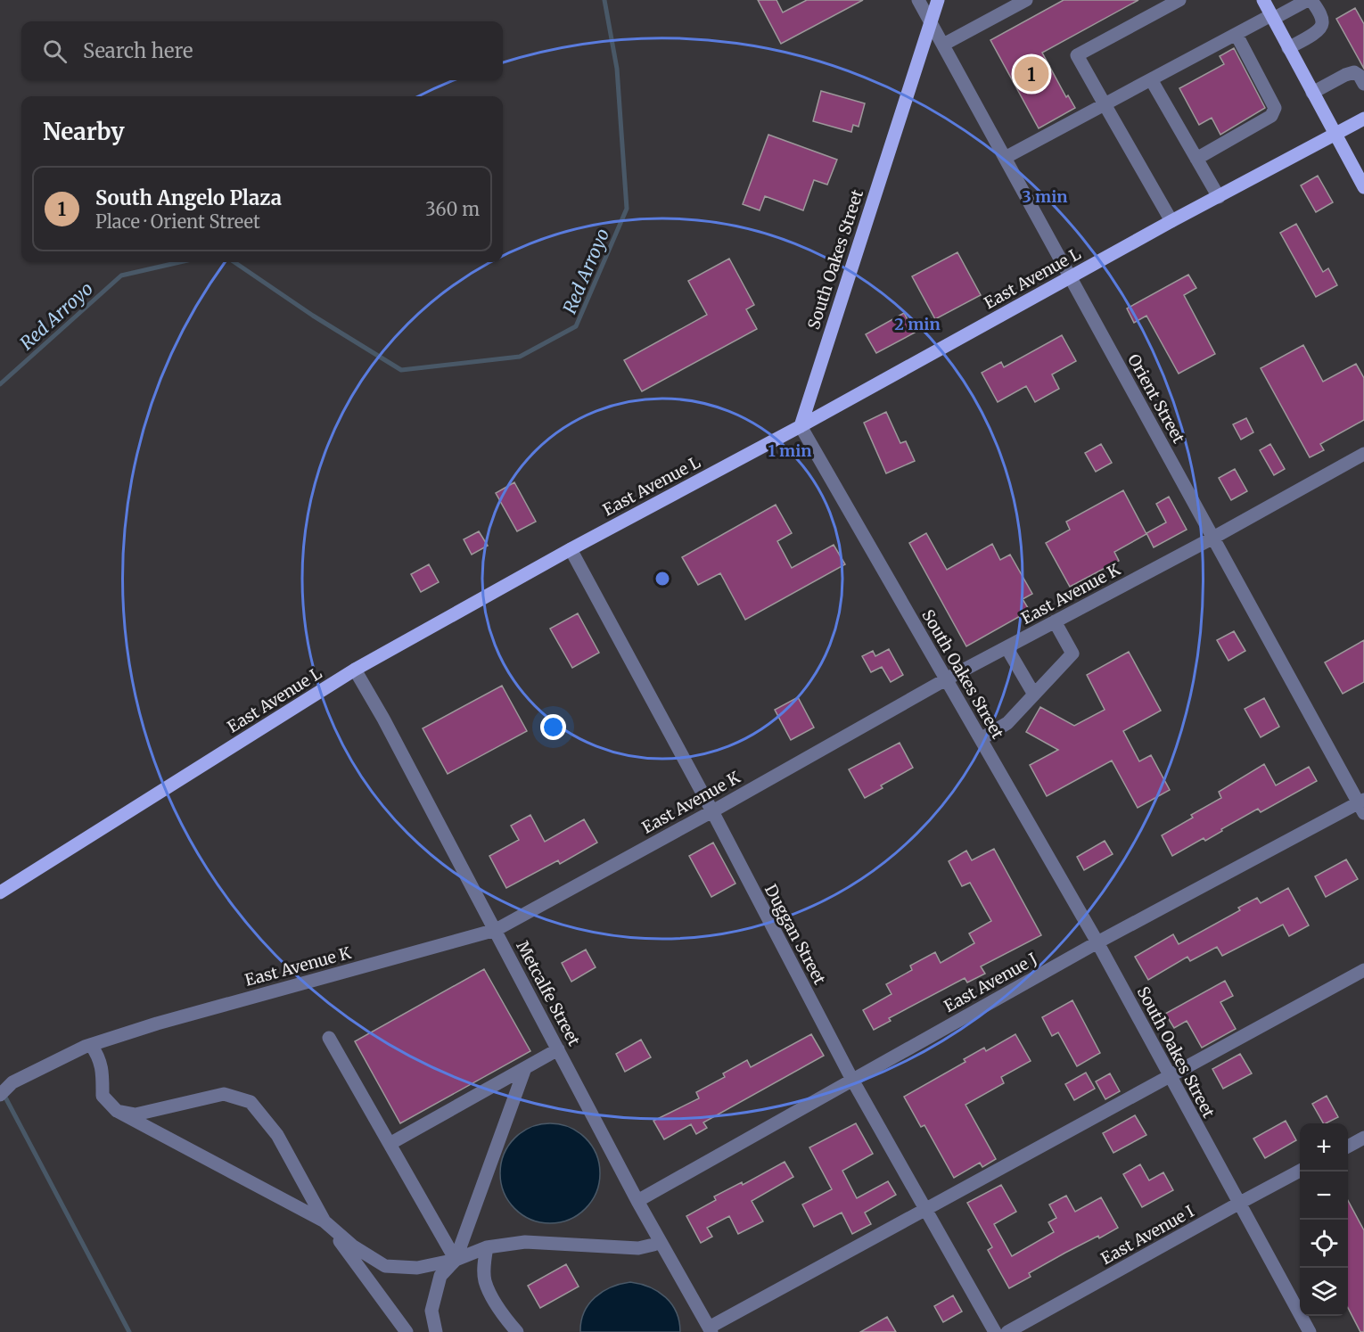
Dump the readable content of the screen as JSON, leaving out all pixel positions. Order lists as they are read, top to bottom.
{
  "streets": {
    "main road": ["South Oakes Street", "East Avenue L"],
    "street": [
      "Orient Street",
      "East Avenue K",
      "Duggan Street",
      "East Avenue J",
      "Metcalfe Street",
      "East Avenue I"
    ]
  },
  "crossings": [
    ["South Oakes Street", "East Avenue L"],
    ["South Oakes Street", "Orient Street"],
    ["South Oakes Street", "East Avenue K"],
    ["South Oakes Street", "East Avenue J"],
    ["South Oakes Street", "East Avenue I"],
    ["East Avenue L", "Orient Street"],
    ["East Avenue L", "Duggan Street"],
    ["East Avenue L", "Metcalfe Street"],
    ["Orient Street", "East Avenue K"],
    ["Orient Street", "East Avenue J"],
    ["East Avenue K", "Duggan Street"],
    ["East Avenue K", "Metcalfe Street"],
    ["Duggan Street", "East Avenue J"],
    ["East Avenue J", "Metcalfe Street"]
  ],
  "water": ["Red Arroyo"],
  "page": {
    "search": "Search here",
    "pins": "1",
    "heading": "Nearby",
    "list": [
      {
        "mark": "1",
        "name": "South Angelo Plaza",
        "note": "Place · Orient Street",
        "value": "360 m"
      }
    ],
    "map_buttons": ["+", "−"]
  },
  "rings": ["3 min", "2 min", "1 min"]
}
